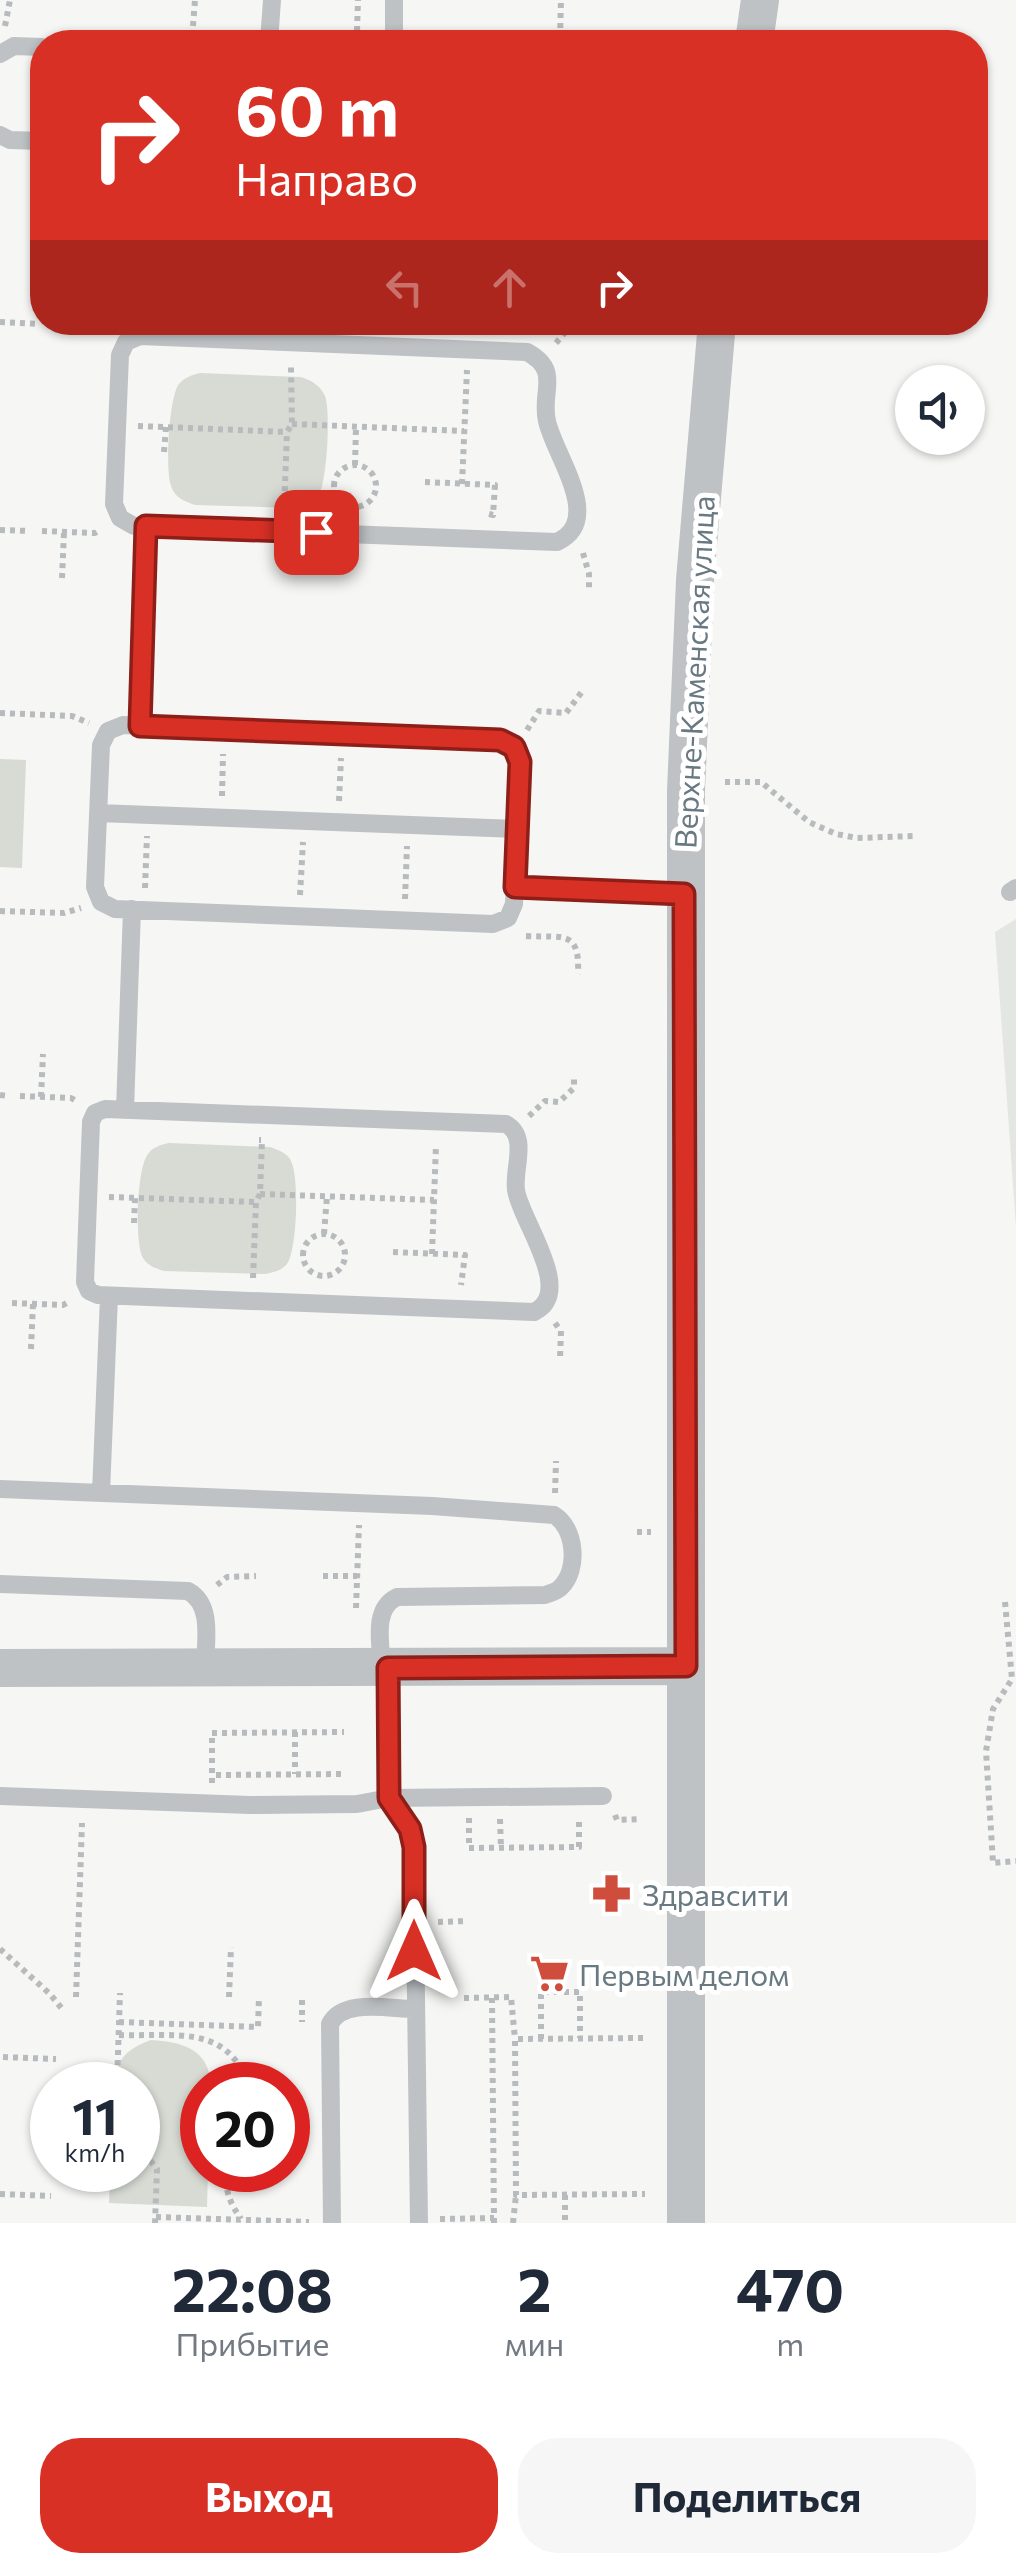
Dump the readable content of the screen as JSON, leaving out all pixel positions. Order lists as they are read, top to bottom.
{
  "streets": {
    "street": ["Верхне-Каменская улица"]
  },
  "places": {
    "pharmacy": ["Здравсити"],
    "supermarket": ["Первым делом"]
  },
  "page": {
    "turn": ["60 m", "Направо"],
    "speed": "11 km/h",
    "limit": "20",
    "eta": [
      "22:08",
      "Прибытие",
      "2",
      "мин",
      "470",
      "m"
    ],
    "buttons": ["Выход", "Поделиться"]
  }
}
